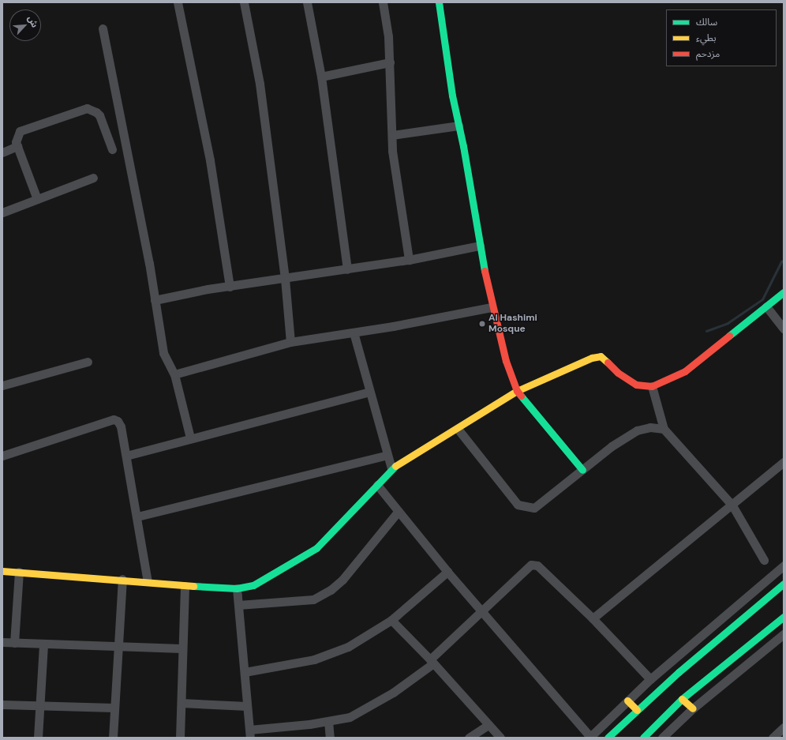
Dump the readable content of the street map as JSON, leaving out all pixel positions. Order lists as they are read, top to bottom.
{
  "places": ["Al Hashimi Mosque"],
  "legend": ["سالك", "بطيء", "مزدحم"],
  "north": "top right"
}
